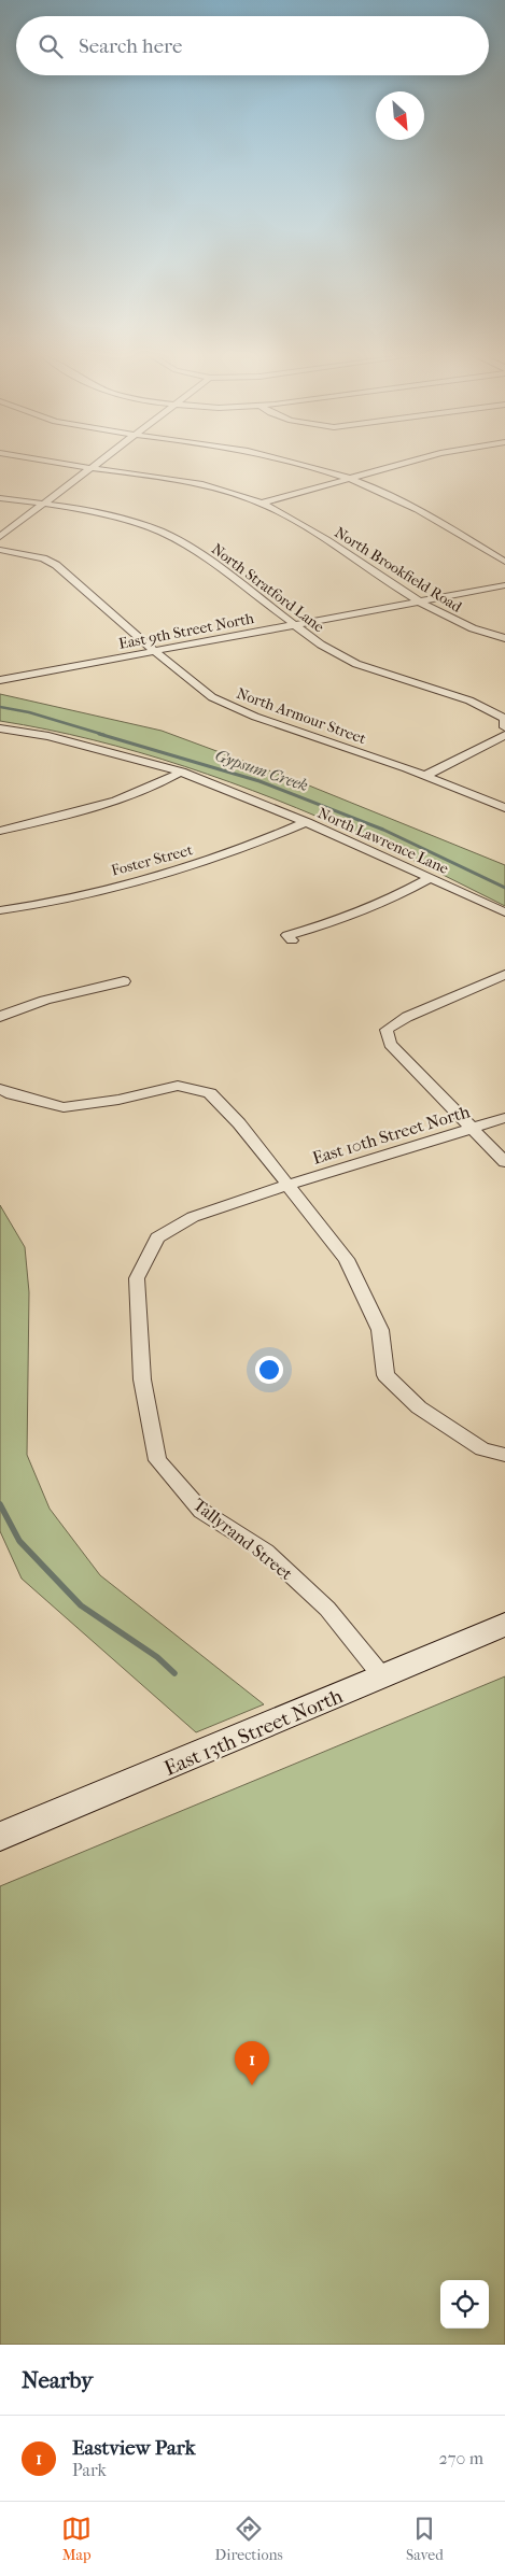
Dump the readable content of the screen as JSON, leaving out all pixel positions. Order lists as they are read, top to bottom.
{
  "streets": {
    "main road": ["East 13th Street North"],
    "street": [
      "North Brookfield Road",
      "North Stratford Lane",
      "East 9th Street North",
      "North Armour Street",
      "North Lawrence Lane",
      "Foster Street",
      "East 10th Street North",
      "Tallyrand Street"
    ]
  },
  "crossings": [
    ["North Brookfield Road", "East 9th Street North"],
    ["North Stratford Lane", "East 9th Street North"],
    ["East 9th Street North", "North Armour Street"],
    ["North Lawrence Lane", "Foster Street"],
    ["East 10th Street North", "Tallyrand Street"],
    ["Tallyrand Street", "East 13th Street North"]
  ],
  "water": ["Gypsum Creek"],
  "north": "bottom right",
  "page": {
    "search": "Search here",
    "pins": "1",
    "heading": "Nearby",
    "list": [
      {
        "mark": "1",
        "name": "Eastview Park",
        "note": "Park",
        "value": "270 m"
      }
    ],
    "nav": ["Map", "Directions", "Saved"]
  }
}
